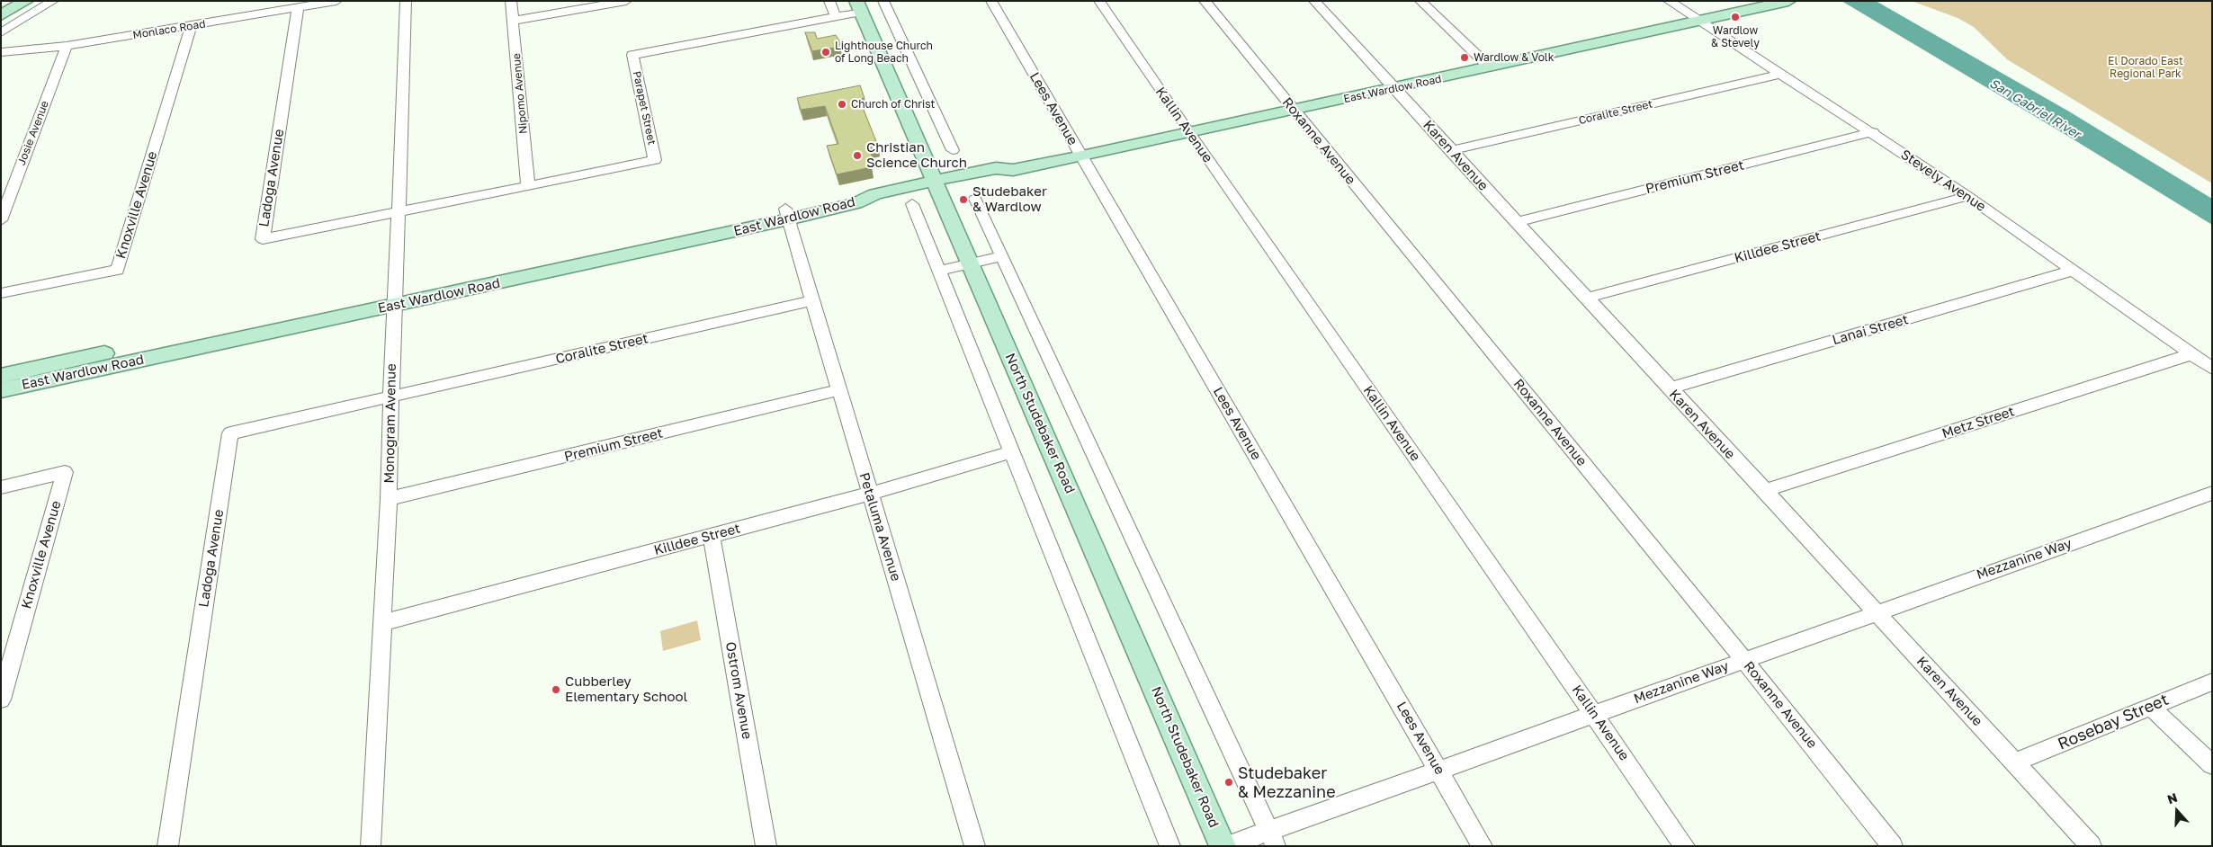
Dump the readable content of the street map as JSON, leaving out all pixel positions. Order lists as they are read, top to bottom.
{
  "streets": {
    "main road": ["East Wardlow Road", "North Studebaker Road"],
    "street": [
      "Monlaco Road",
      "Nipomo Avenue",
      "Parapet Street",
      "Lees Avenue",
      "Coralite Street",
      "Kallin Avenue",
      "Josie Avenue",
      "Roxanne Avenue",
      "Karen Avenue",
      "Premium Street",
      "Ladoga Avenue",
      "Stevely Avenue",
      "Knoxville Avenue",
      "Killdee Street",
      "Lanai Street",
      "Metz Street",
      "Monogram Avenue",
      "Petaluma Avenue",
      "Mezzanine Way",
      "Ostrom Avenue",
      "Rosebay Street"
    ]
  },
  "crossings": [
    ["Monlaco Road", "Josie Avenue"],
    ["Monlaco Road", "Ladoga Avenue"],
    ["Monlaco Road", "Knoxville Avenue"],
    ["East Wardlow Road", "Lees Avenue"],
    ["East Wardlow Road", "Kallin Avenue"],
    ["East Wardlow Road", "Roxanne Avenue"],
    ["East Wardlow Road", "Karen Avenue"],
    ["East Wardlow Road", "Stevely Avenue"],
    ["East Wardlow Road", "Monogram Avenue"],
    ["East Wardlow Road", "North Studebaker Road"],
    ["East Wardlow Road", "Petaluma Avenue"],
    ["Nipomo Avenue", "Parapet Street"],
    ["Parapet Street", "Ladoga Avenue"],
    ["Parapet Street", "Monogram Avenue"],
    ["Parapet Street", "North Studebaker Road"],
    ["Lees Avenue", "Mezzanine Way"],
    ["Coralite Street", "Karen Avenue"],
    ["Coralite Street", "Ladoga Avenue"],
    ["Coralite Street", "Stevely Avenue"],
    ["Coralite Street", "Monogram Avenue"],
    ["Coralite Street", "Petaluma Avenue"],
    ["Kallin Avenue", "Mezzanine Way"],
    ["Roxanne Avenue", "Mezzanine Way"],
    ["Karen Avenue", "Premium Street"],
    ["Karen Avenue", "Killdee Street"],
    ["Karen Avenue", "Lanai Street"],
    ["Karen Avenue", "Metz Street"],
    ["Karen Avenue", "Mezzanine Way"],
    ["Karen Avenue", "Rosebay Street"],
    ["Premium Street", "Stevely Avenue"],
    ["Premium Street", "Monogram Avenue"],
    ["Premium Street", "Petaluma Avenue"],
    ["Ladoga Avenue", "Monogram Avenue"],
    ["Stevely Avenue", "Killdee Street"],
    ["Stevely Avenue", "Lanai Street"],
    ["Stevely Avenue", "Metz Street"],
    ["Killdee Street", "Monogram Avenue"],
    ["Killdee Street", "Petaluma Avenue"],
    ["Killdee Street", "Ostrom Avenue"]
  ],
  "water": ["San Gabriel River"],
  "parks": ["El Dorado East Regional Park"],
  "places": [
    "Wardlow & Stevely",
    "Lighthouse Church of Long Beach",
    "Wardlow & Volk",
    "Church of Christ",
    "Christian Science Church",
    "Studebaker & Wardlow",
    "Cubberley Elementary School",
    "Studebaker & Mezzanine"
  ],
  "north": "top"
}
